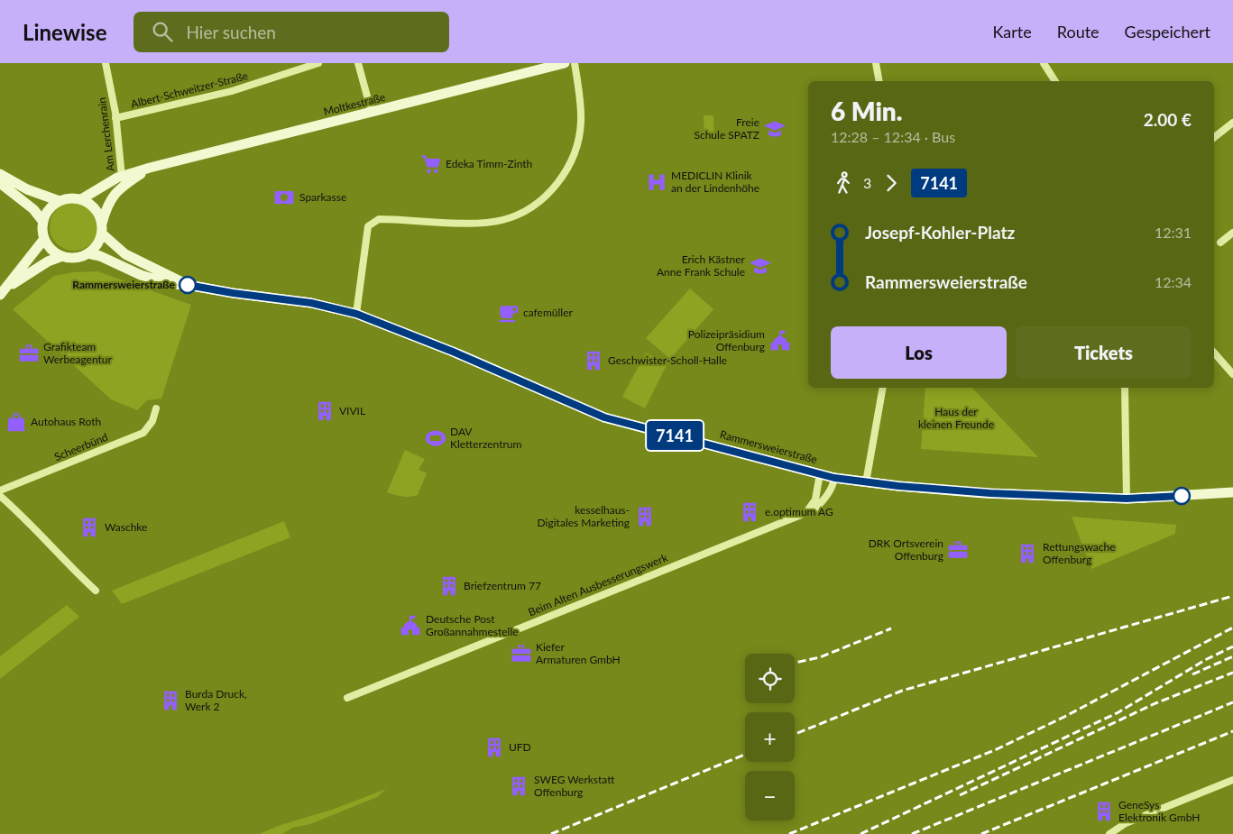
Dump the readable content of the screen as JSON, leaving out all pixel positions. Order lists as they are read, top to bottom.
{
  "streets": {
    "street": [
      "Albert-Schweitzer-Straße",
      "Moltkestraße",
      "Am Lerchenrain",
      "Scheerbünd",
      "Rammersweierstraße",
      "Beim Alten Ausbesserungswerk"
    ]
  },
  "crossings": [
    ["Albert-Schweitzer-Straße", "Am Lerchenrain"],
    ["Moltkestraße", "Am Lerchenrain"],
    ["Moltkestraße", "Rammersweierstraße"],
    ["Rammersweierstraße", "Beim Alten Ausbesserungswerk"]
  ],
  "parks": ["Haus der kleinen Freunde"],
  "places": {
    "school or university": ["Freie Schule SPATZ", "Erich Kästner Anne Frank Schule"],
    "supermarket": ["Edeka Timm-Zinth"],
    "hospital": ["MEDICLIN Klinik an der Lindenhöhe"],
    "bank": ["Sparkasse"],
    "other": ["Rammersweierstraße"],
    "cafe": ["cafemüller"],
    "public building": ["Polizeipräsidium Offenburg", "Deutsche Post Großannahmestelle"],
    "office": ["Grafikteam Werbeagentur", "DRK Ortsverein Offenburg", "Kiefer Armaturen GmbH"],
    "building": [
      "Geschwister-Scholl-Halle",
      "VIVIL",
      "e.optimum AG",
      "kesselhaus- Digitales Marketing",
      "Waschke",
      "Rettungswache Offenburg",
      "Briefzentrum 77",
      "Burda Druck, Werk 2",
      "UFD",
      "SWEG Werkstatt Offenburg",
      "GeneSys Elektronik GmbH"
    ],
    "shop": ["Autohaus Roth"],
    "sports": ["DAV Kletterzentrum"]
  },
  "lines": ["bus line 7141"],
  "page": {
    "header": "Linewise",
    "search": "Hier suchen",
    "nav": ["Karte", "Route", "Gespeichert"],
    "on_map": "7141",
    "heading": ["6 Min.", "12:28 – 12:34 · Bus", "2.00 €"],
    "legs": ["3", "7141"],
    "list": [
      {
        "name": "Josepf-Kohler-Platz",
        "value": "12:31"
      },
      {
        "name": "Rammersweierstraße",
        "value": "12:34"
      }
    ],
    "buttons": ["Los", "Tickets"],
    "map_buttons": ["+", "−"]
  }
}
